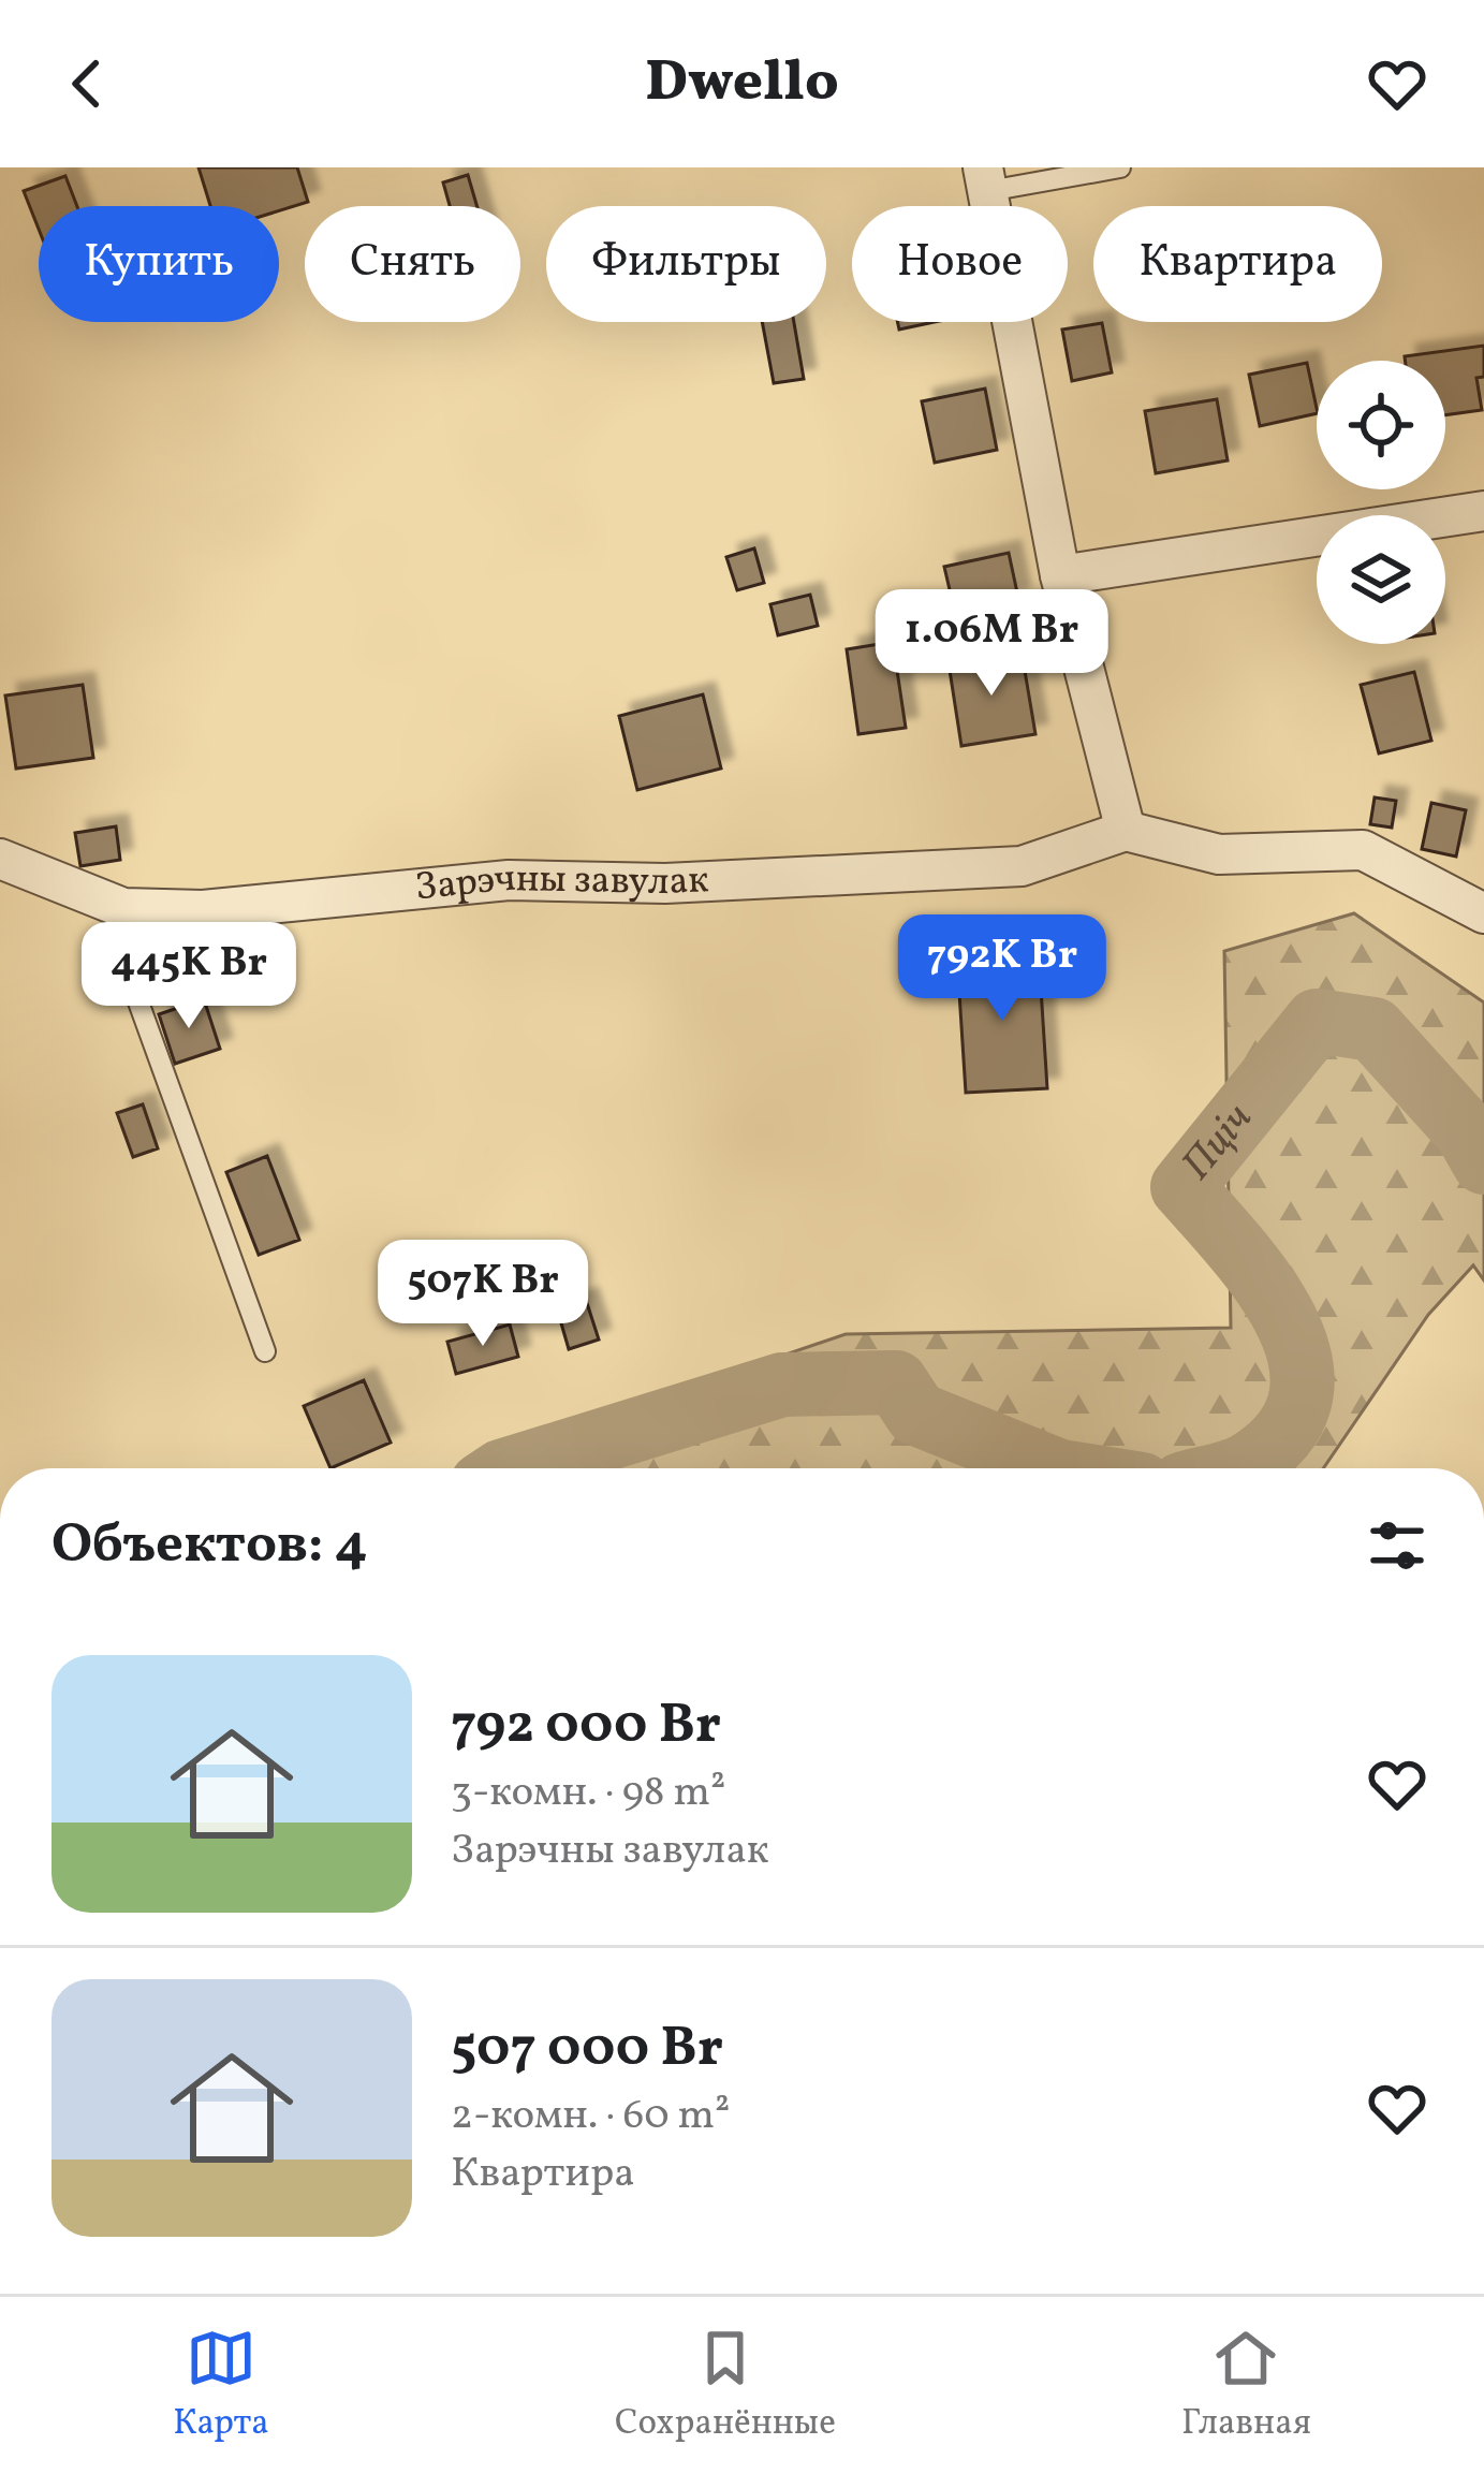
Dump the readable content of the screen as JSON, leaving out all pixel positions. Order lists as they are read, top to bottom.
{
  "streets": {
    "street": ["Зарэчны завулак"]
  },
  "water": ["Пціч"],
  "page": {
    "header": "Dwello",
    "chip": [
      "Купить",
      "Снять",
      "Фильтры",
      "Новое",
      "Квартира"
    ],
    "price": [
      "1.06M Br",
      "792K Br",
      "445K Br",
      "507K Br"
    ],
    "heading": "Объектов: 4",
    "list": [
      {
        "name": "792 000 Br",
        "note": "3-комн. · 98 m² · Зарэчны завулак"
      },
      {
        "name": "507 000 Br",
        "note": "2-комн. · 60 m² · Квартира"
      }
    ],
    "tabs": ["Карта", "Сохранённые", "Главная"]
  }
}
